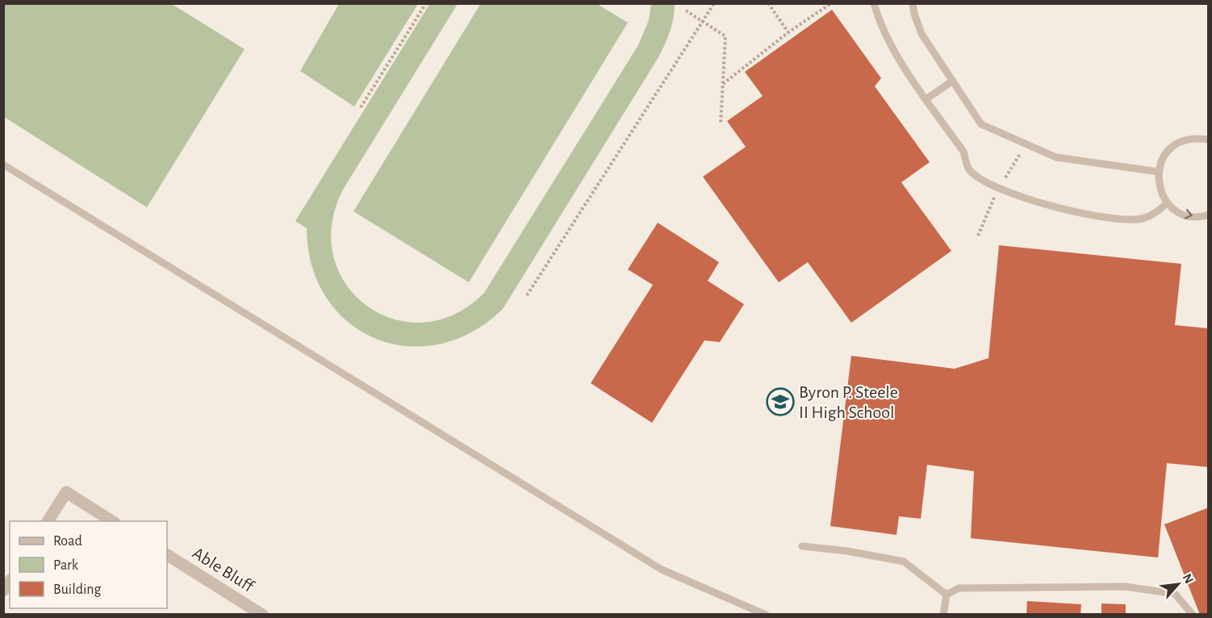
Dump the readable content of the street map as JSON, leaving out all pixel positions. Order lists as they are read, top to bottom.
{
  "streets": {
    "street": ["Able Bluff"]
  },
  "places": {
    "school or university": ["Byron P. Steele II High School"]
  },
  "legend": ["Road", "Park", "Building"],
  "north": "top right"
}
